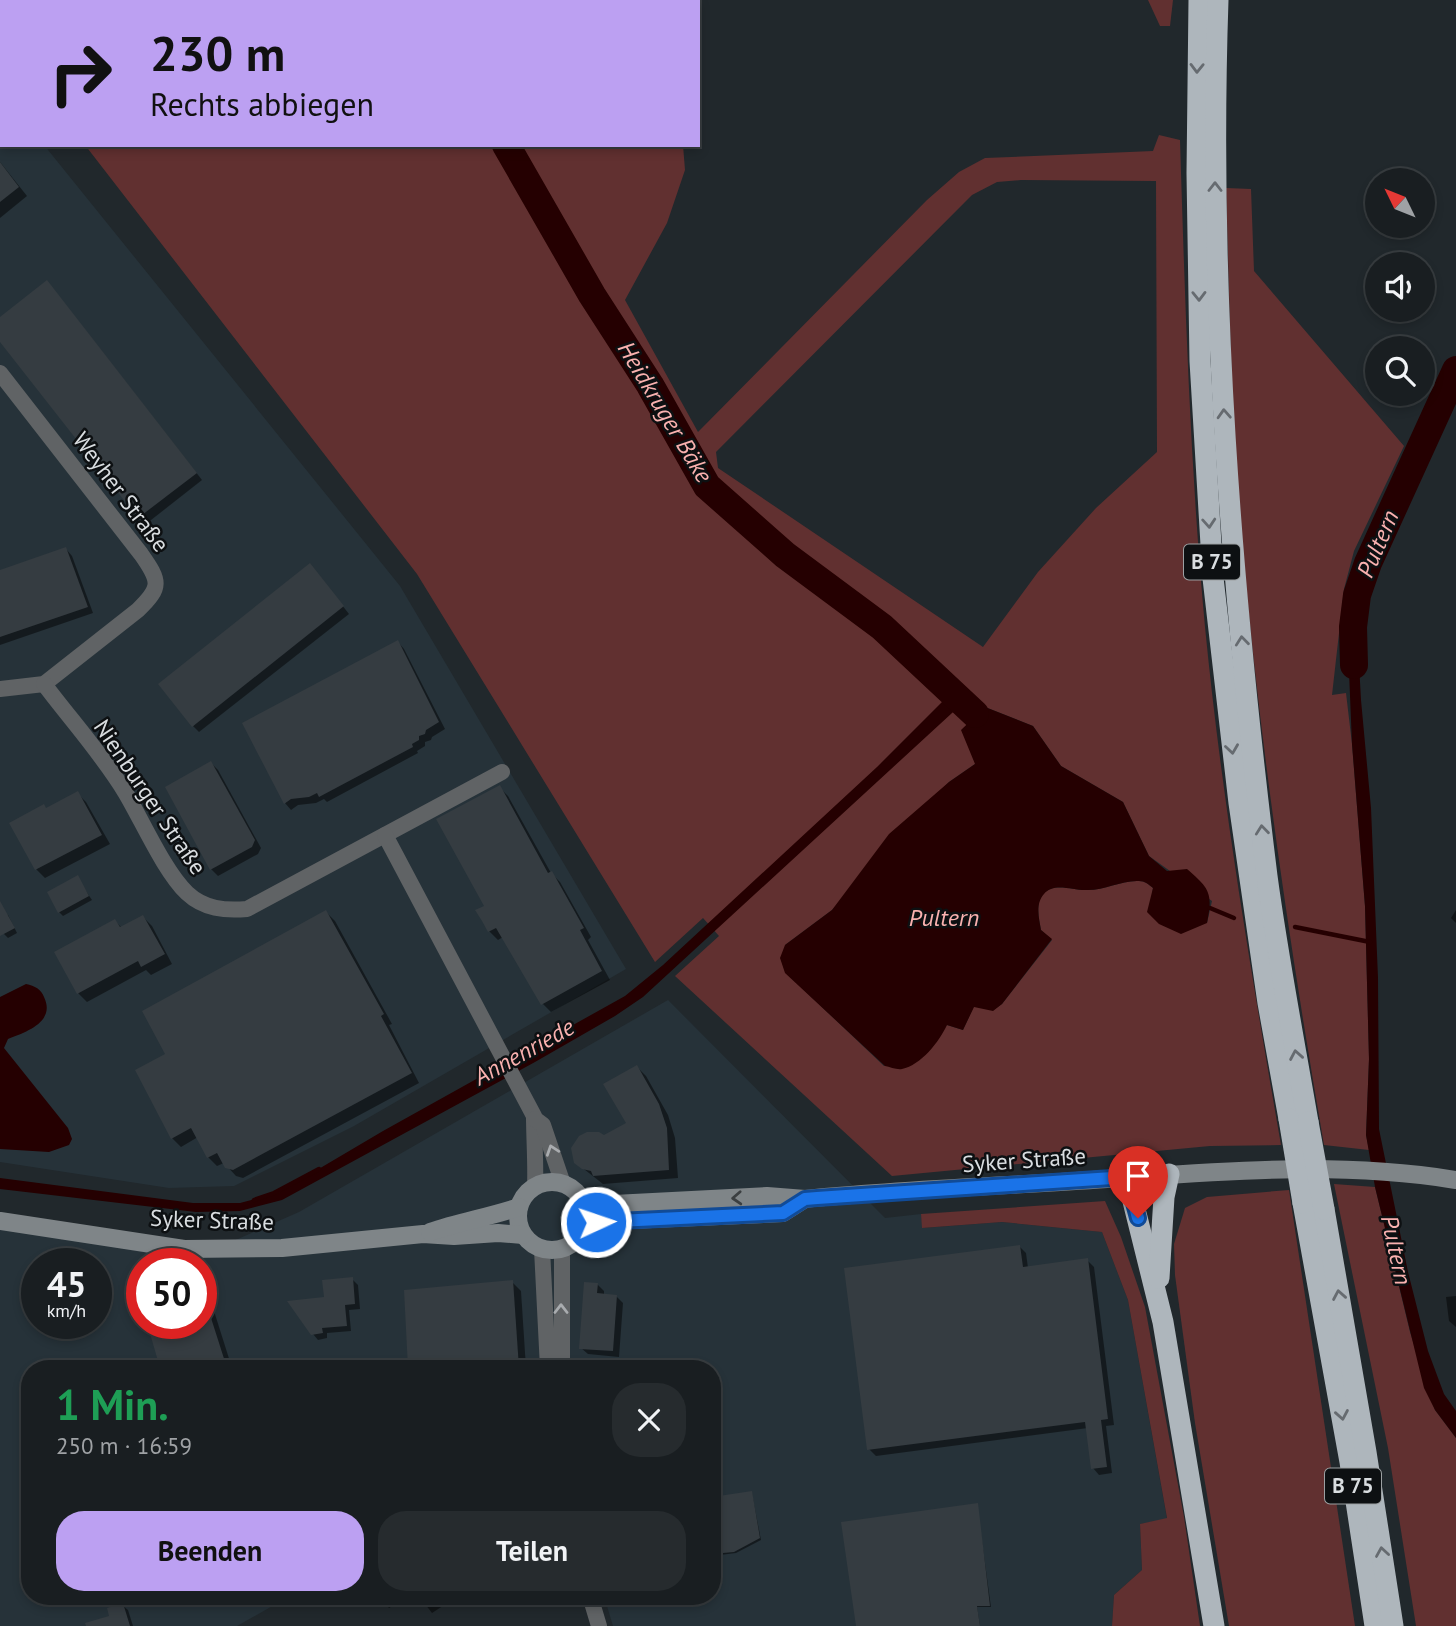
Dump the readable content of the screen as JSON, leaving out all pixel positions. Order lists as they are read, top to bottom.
{
  "streets": {
    "highway": ["B 75"],
    "main road": ["Syker Straße"],
    "street": ["Weyher Straße", "Nienburger Straße"]
  },
  "crossings": [
    ["Weyher Straße", "Nienburger Straße"]
  ],
  "water": ["Heidkruger Bäke", "Pultern", "Annenriede"],
  "north": "top left",
  "page": {
    "turn": ["230 m", "Rechts abbiegen"],
    "speed": "45 km/h",
    "limit": "50",
    "heading": ["1 Min.", "250 m · 16:59"],
    "buttons": ["Beenden", "Teilen"]
  }
}
